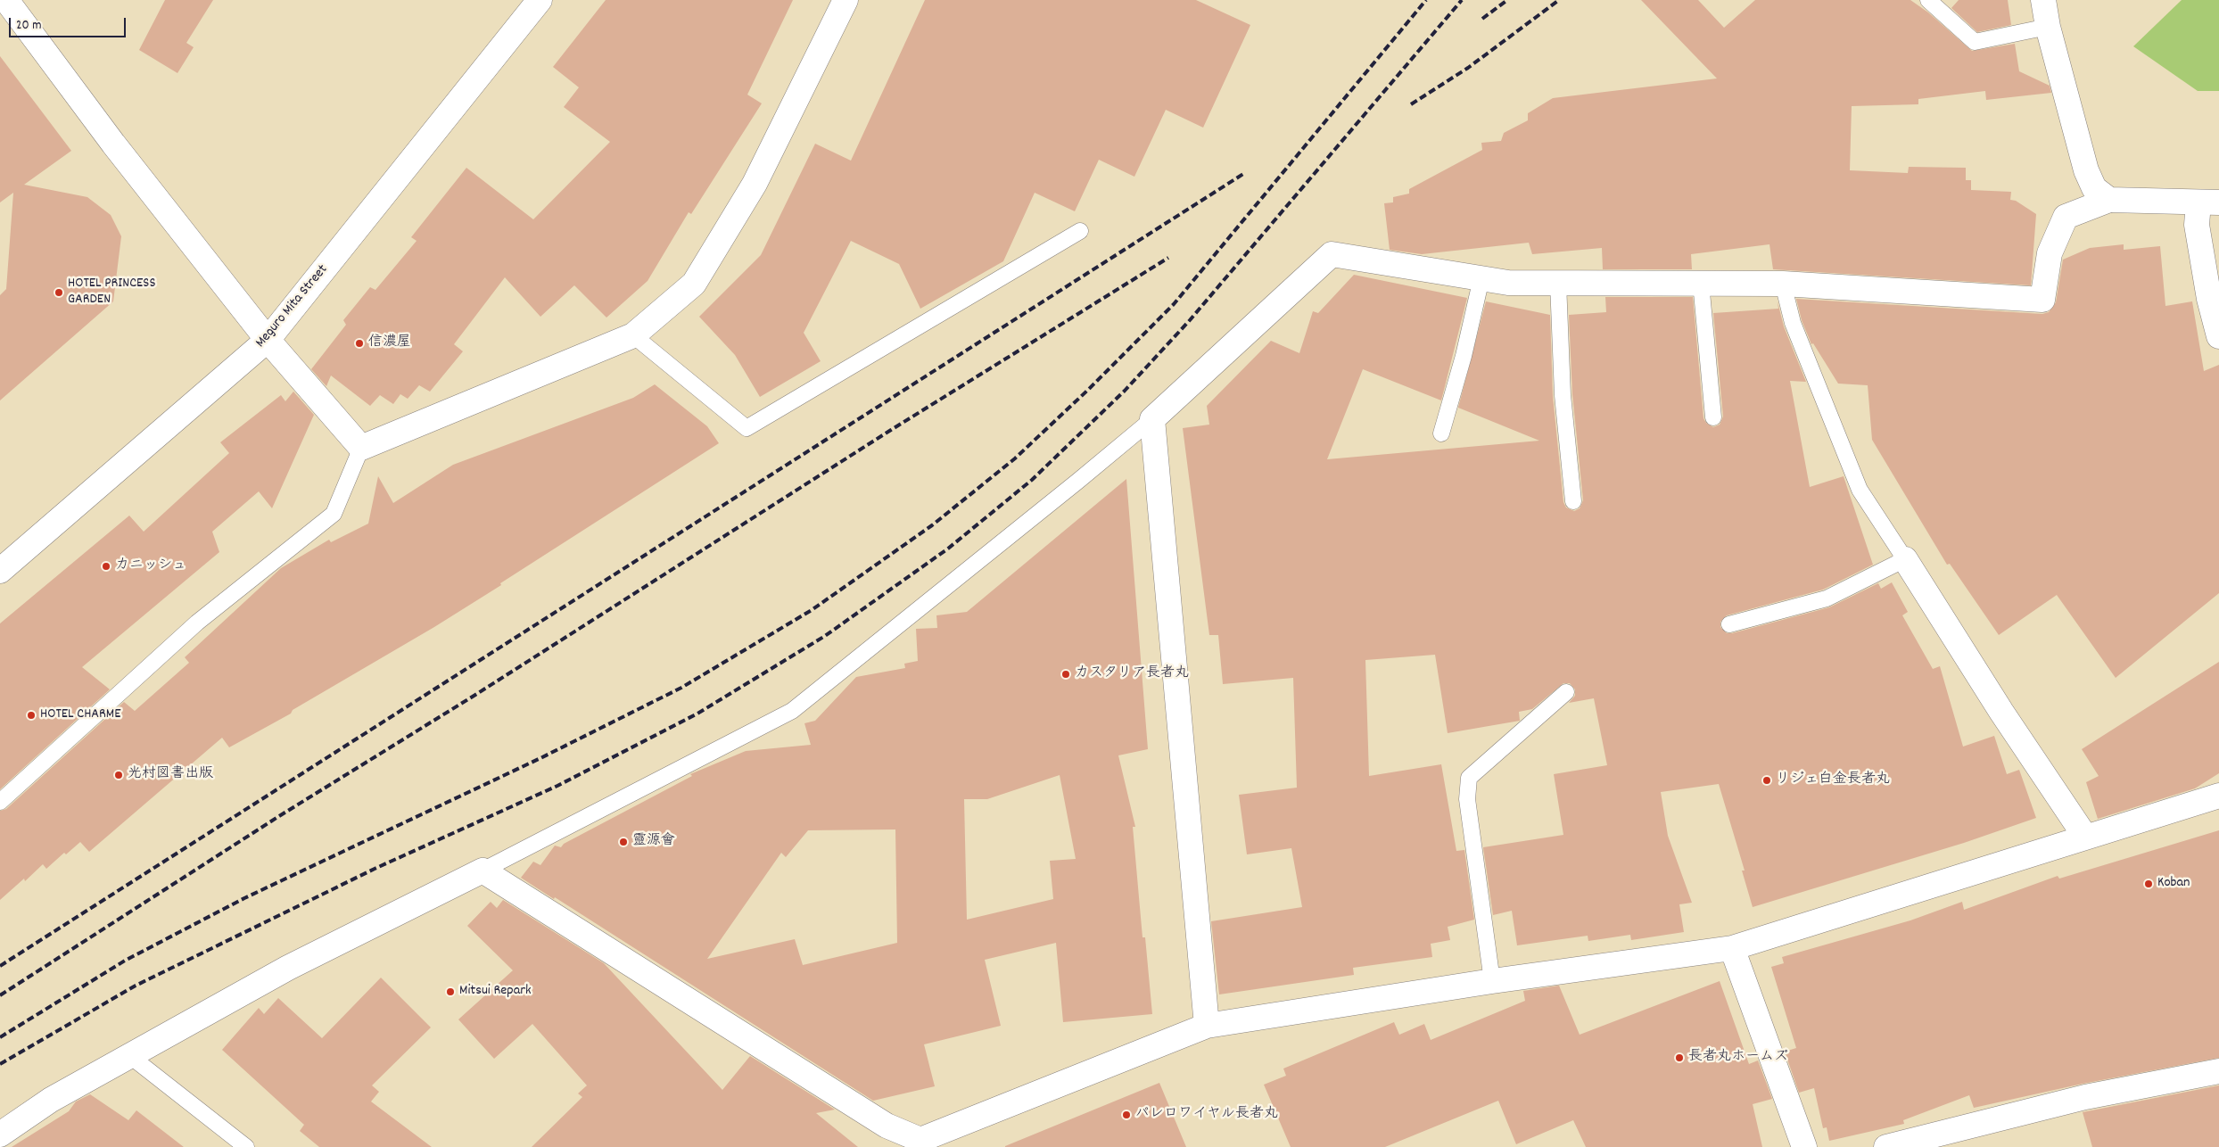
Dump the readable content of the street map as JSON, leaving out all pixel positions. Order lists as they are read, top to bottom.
{
  "streets": {
    "street": ["Meguro Mita Street"]
  },
  "places": [
    "HOTEL PRINCESS GARDEN",
    "信濃屋",
    "カニッシュ",
    "カスタリア長者丸",
    "HOTEL CHARME",
    "光村図書出版",
    "リジェ白金長者丸",
    "靈源會",
    "Koban",
    "Mitsui Repark",
    "長者丸ホームズ",
    "パレロワイヤル長者丸"
  ],
  "scale_bar": "20 m"
}
